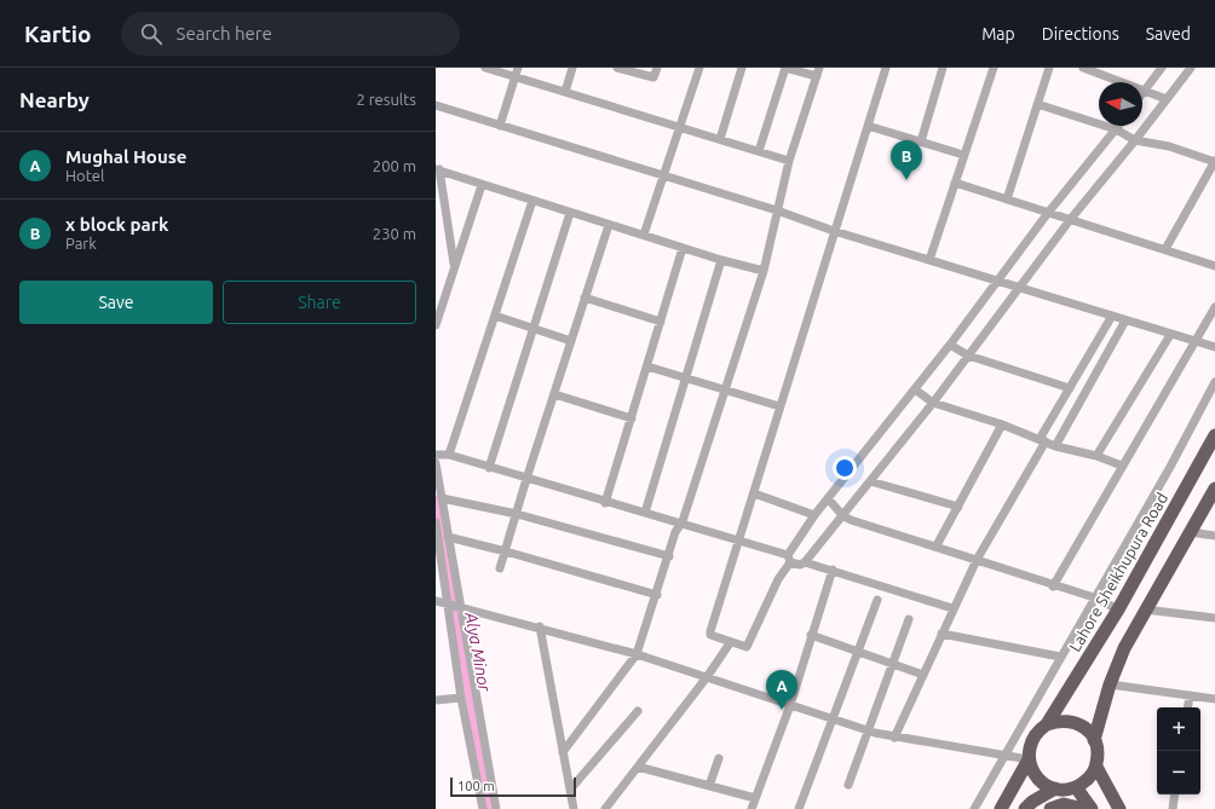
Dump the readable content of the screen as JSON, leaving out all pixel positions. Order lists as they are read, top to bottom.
{
  "streets": {
    "highway": ["Lahore Sheikhupura Road"]
  },
  "water": ["Alya Minor"],
  "scale_bar": "100 m",
  "north": "left",
  "page": {
    "header": "Kartio",
    "search": "Search here",
    "nav": ["Map", "Directions", "Saved"],
    "heading": ["Nearby", "2 results"],
    "list": [
      {
        "mark": "A",
        "name": "Mughal House",
        "note": "Hotel",
        "value": "200 m"
      },
      {
        "mark": "B",
        "name": "x block park",
        "note": "Park",
        "value": "230 m"
      }
    ],
    "pins": ["B", "A"],
    "buttons": ["Save", "Share"],
    "map_buttons": ["+", "−"],
    "scale": "100 m"
  }
}
